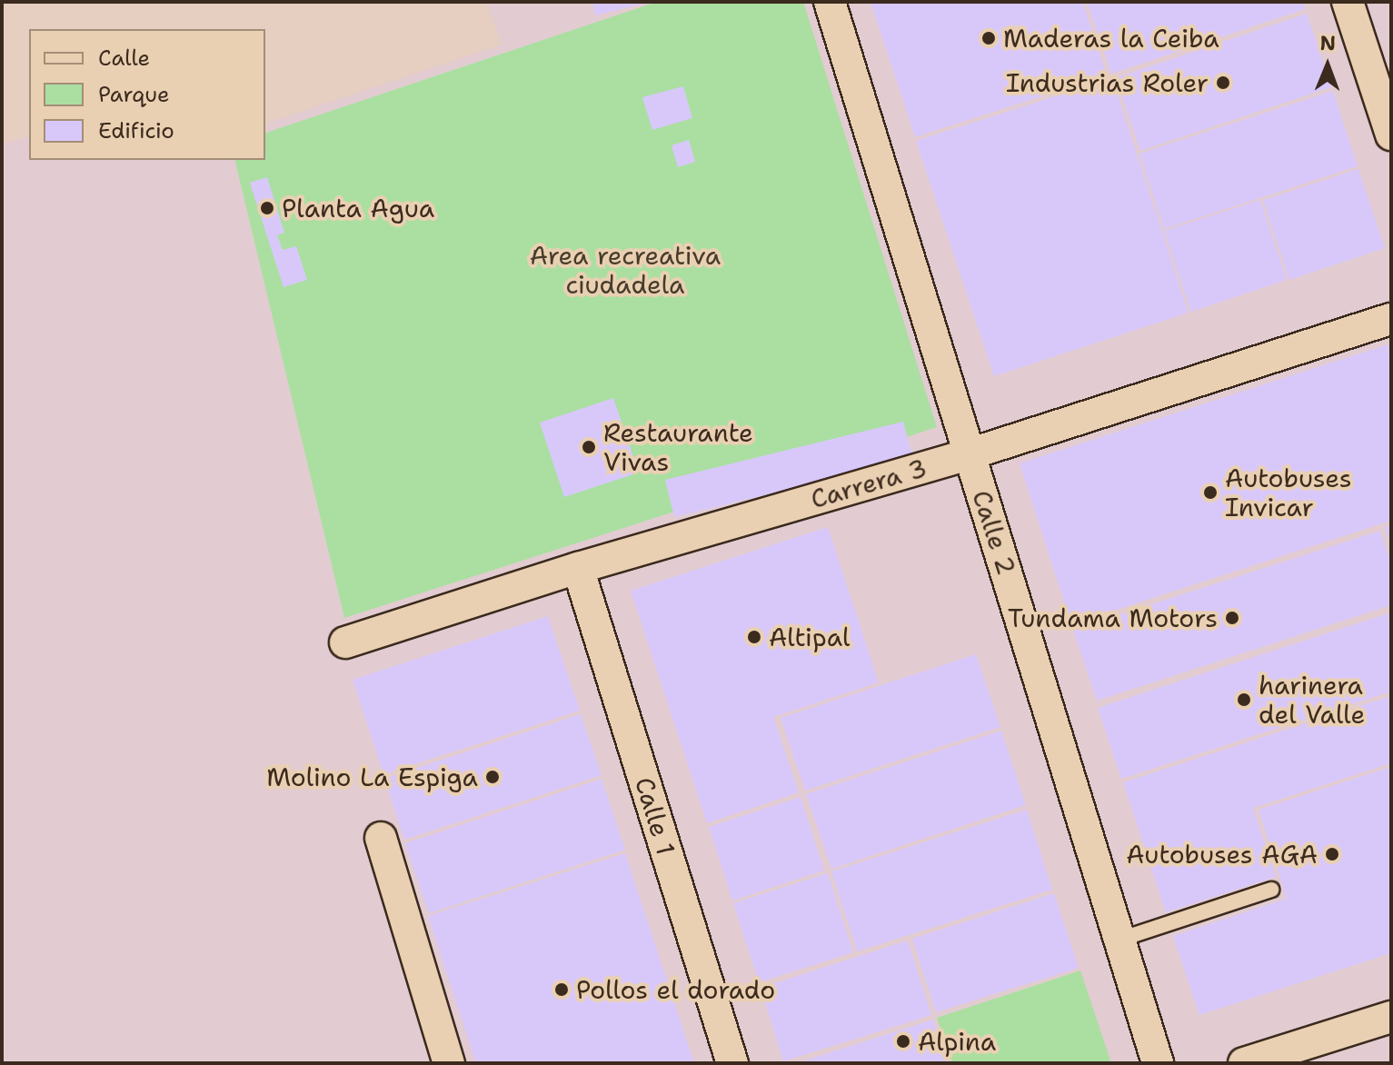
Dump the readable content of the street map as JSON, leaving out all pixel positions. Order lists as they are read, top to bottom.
{
  "streets": {
    "street": ["Carrera 3", "Calle 2", "Calle 1"]
  },
  "crossings": [
    ["Carrera 3", "Calle 2"],
    ["Carrera 3", "Calle 1"]
  ],
  "parks": ["Area recreativa ciudadela"],
  "places": [
    "Maderas la Ceiba",
    "Industrias Roler",
    "Planta Agua",
    "Restaurante Vivas",
    "Autobuses Invicar",
    "Tundama Motors",
    "Altipal",
    "harinera del Valle",
    "Molino La Espiga",
    "Autobuses AGA",
    "Pollos el dorado",
    "Alpina"
  ],
  "legend": ["Calle", "Parque", "Edificio"],
  "north": "top"
}
